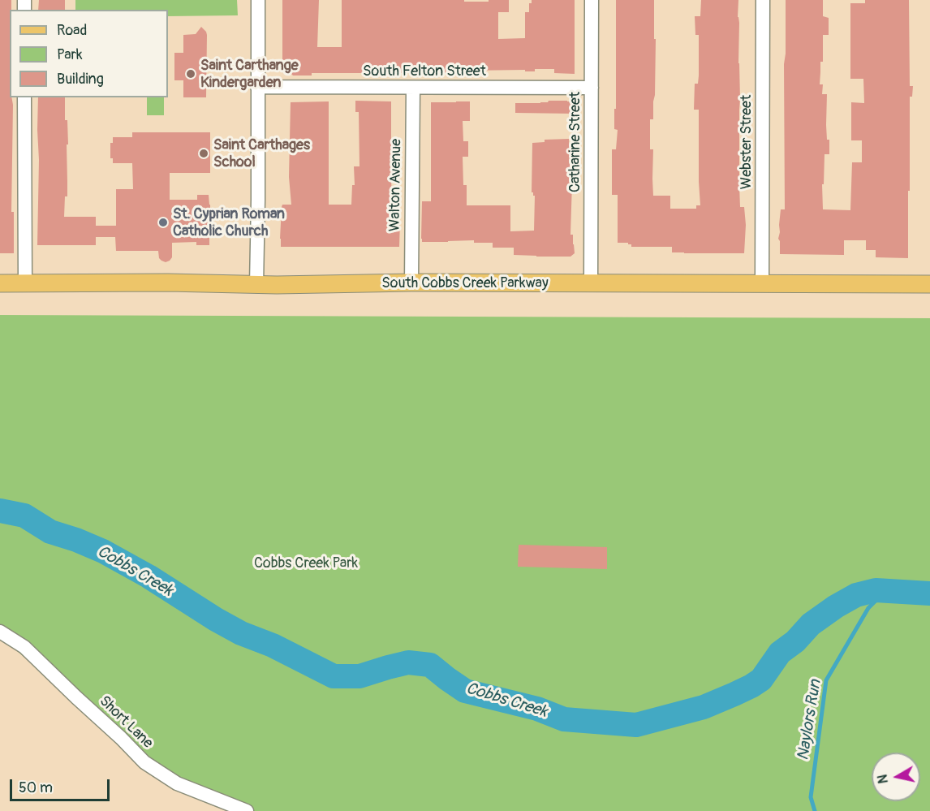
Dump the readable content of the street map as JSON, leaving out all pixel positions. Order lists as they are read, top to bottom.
{
  "streets": {
    "main road": ["South Cobbs Creek Parkway"],
    "street": [
      "South Felton Street",
      "Catharine Street",
      "Webster Street",
      "Walton Avenue",
      "Short Lane"
    ]
  },
  "crossings": [
    ["South Felton Street", "Catharine Street"],
    ["South Felton Street", "Walton Avenue"],
    ["Catharine Street", "South Cobbs Creek Parkway"],
    ["Webster Street", "South Cobbs Creek Parkway"],
    ["Walton Avenue", "South Cobbs Creek Parkway"]
  ],
  "water": ["Cobbs Creek", "Naylors Run"],
  "parks": ["Cobbs Creek Park"],
  "places": ["Saint Carthange Kindergarden", "Saint Carthages School", "St. Cyprian Roman Catholic Church"],
  "legend": ["Road", "Park", "Building"],
  "scale_bar": "50 m",
  "north": "left"
}
